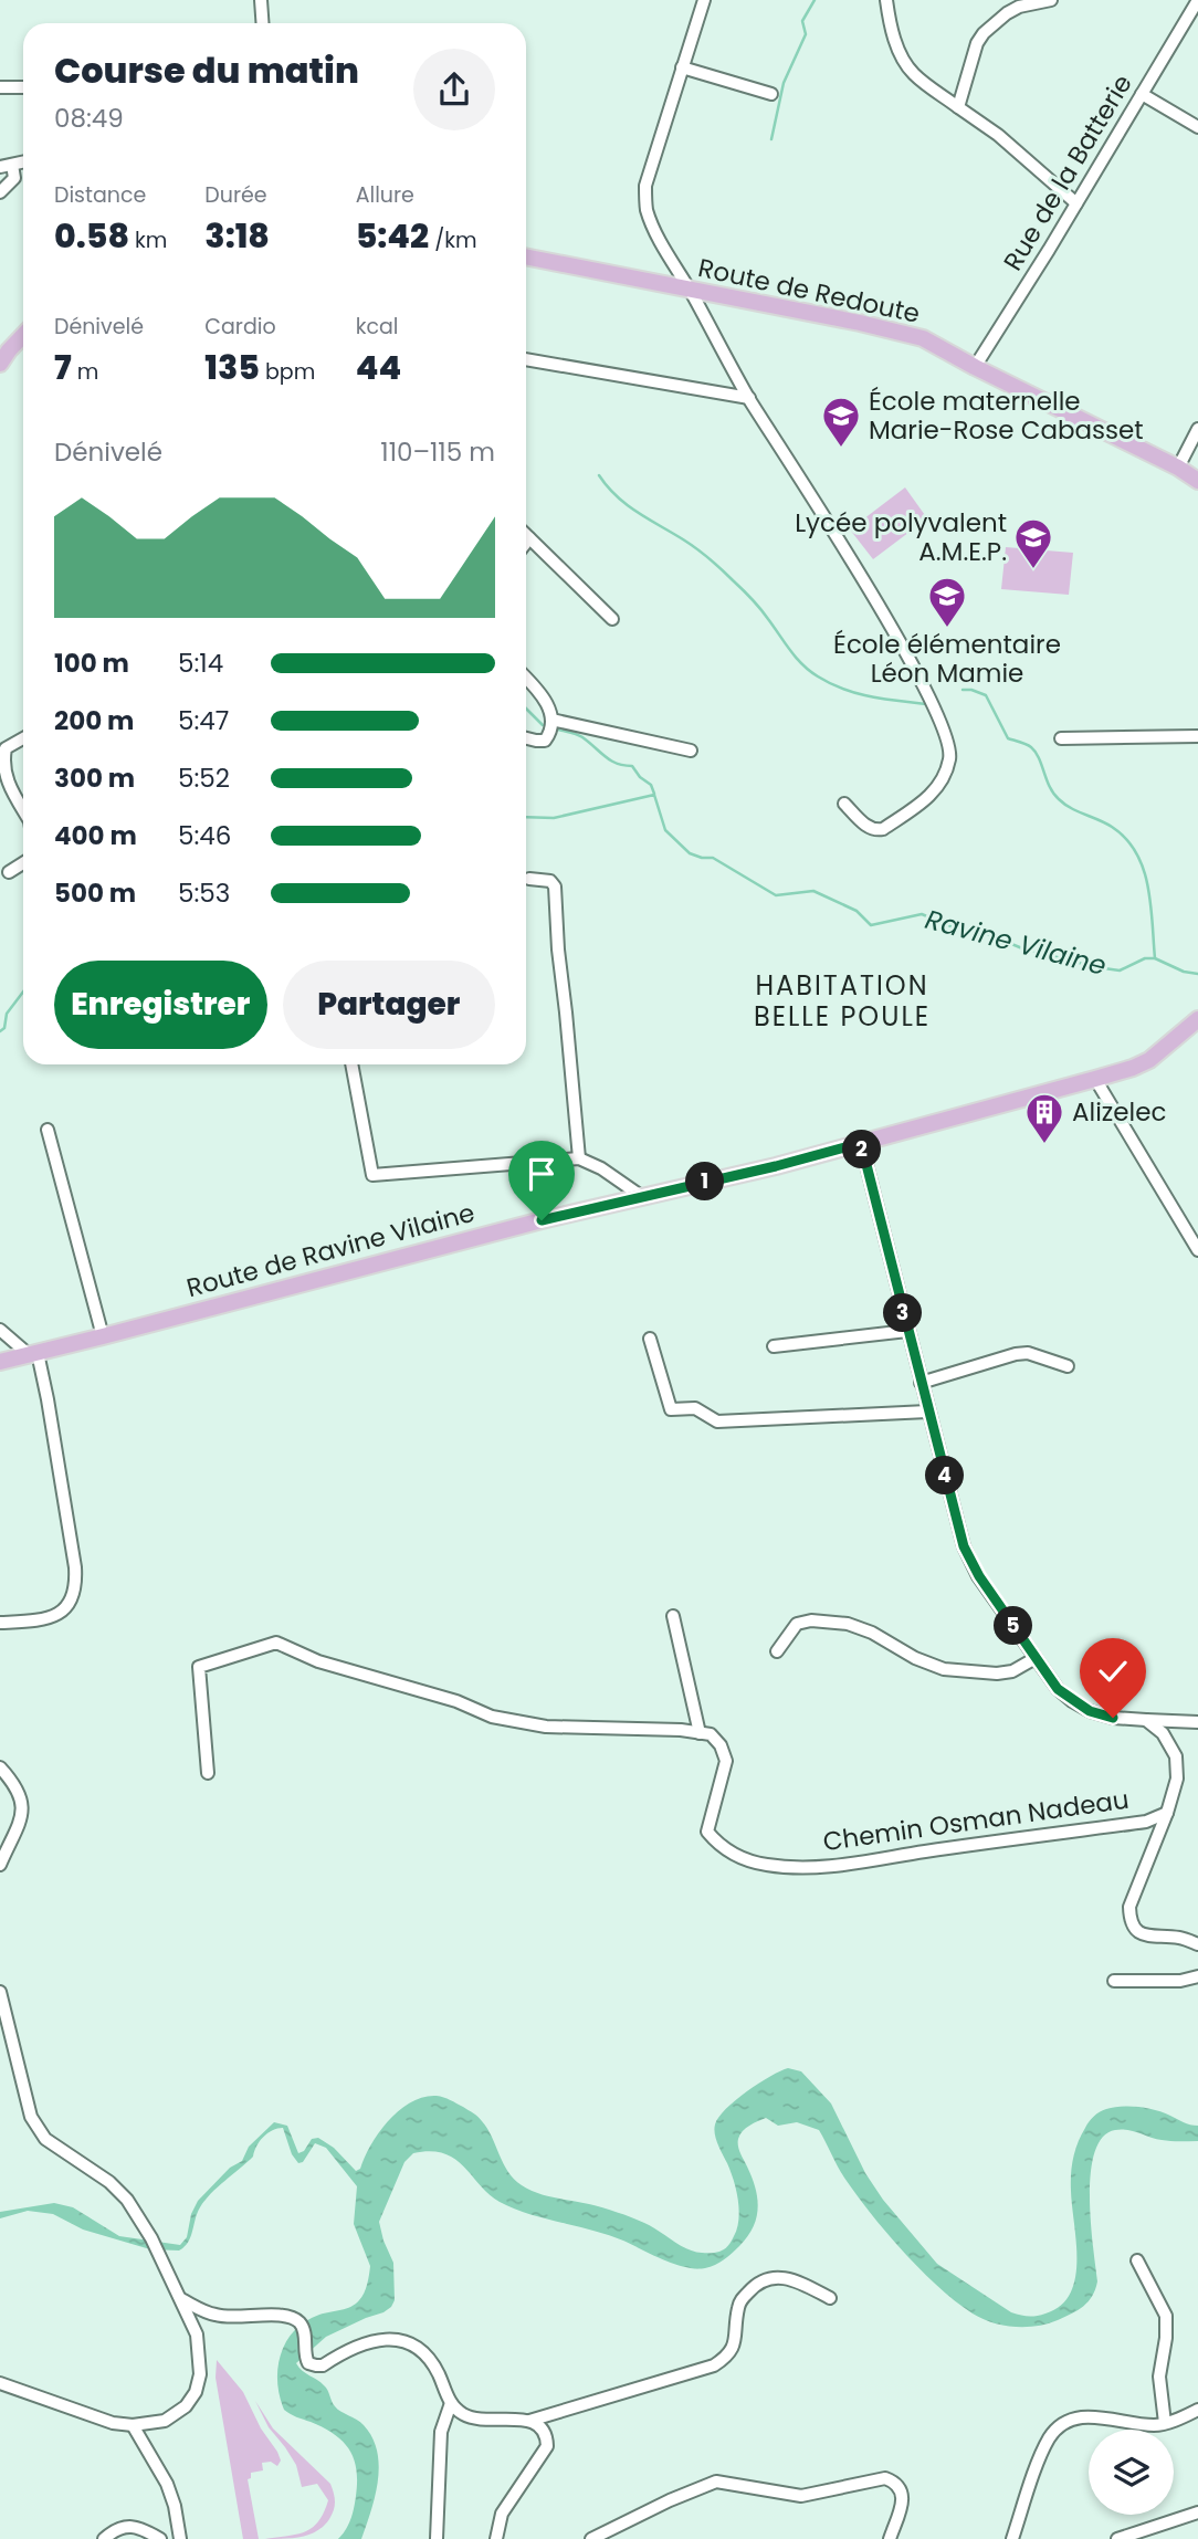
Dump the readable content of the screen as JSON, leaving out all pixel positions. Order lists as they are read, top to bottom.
{
  "streets": {
    "main road": ["Route de Redoute", "Route de Ravine Vilaine"],
    "street": ["Rue de la Batterie", "Chemin Osman Nadeau"]
  },
  "crossings": [
    ["Rue de la Batterie", "Route de Redoute"]
  ],
  "districts": ["HABITATION BELLE POULE"],
  "water": ["Ravine Vilaine"],
  "places": {
    "school or university": ["École maternelle Marie-Rose Cabasset", "Lycée polyvalent A.M.E.P.", "École élémentaire Léon Mamie"],
    "building": ["Alizelec"]
  },
  "page": {
    "heading": ["Course du matin", "08:49"],
    "stats": [
      ["Distance", "0.58 km"],
      ["Durée", "3:18"],
      ["Allure", "5:42 /km"],
      ["Dénivelé", "7 m"],
      ["Cardio", "135 bpm"],
      ["kcal", "44"]
    ],
    "chart": ["Dénivelé", "110–115 m"],
    "list": [
      {
        "name": "100 m",
        "note": "5:14"
      },
      {
        "name": "200 m",
        "note": "5:47"
      },
      {
        "name": "300 m",
        "note": "5:52"
      },
      {
        "name": "400 m",
        "note": "5:46"
      },
      {
        "name": "500 m",
        "note": "5:53"
      }
    ],
    "buttons": ["Enregistrer", "Partager"],
    "pins": [
      "2",
      "1",
      "3",
      "4",
      "5"
    ]
  }
}
